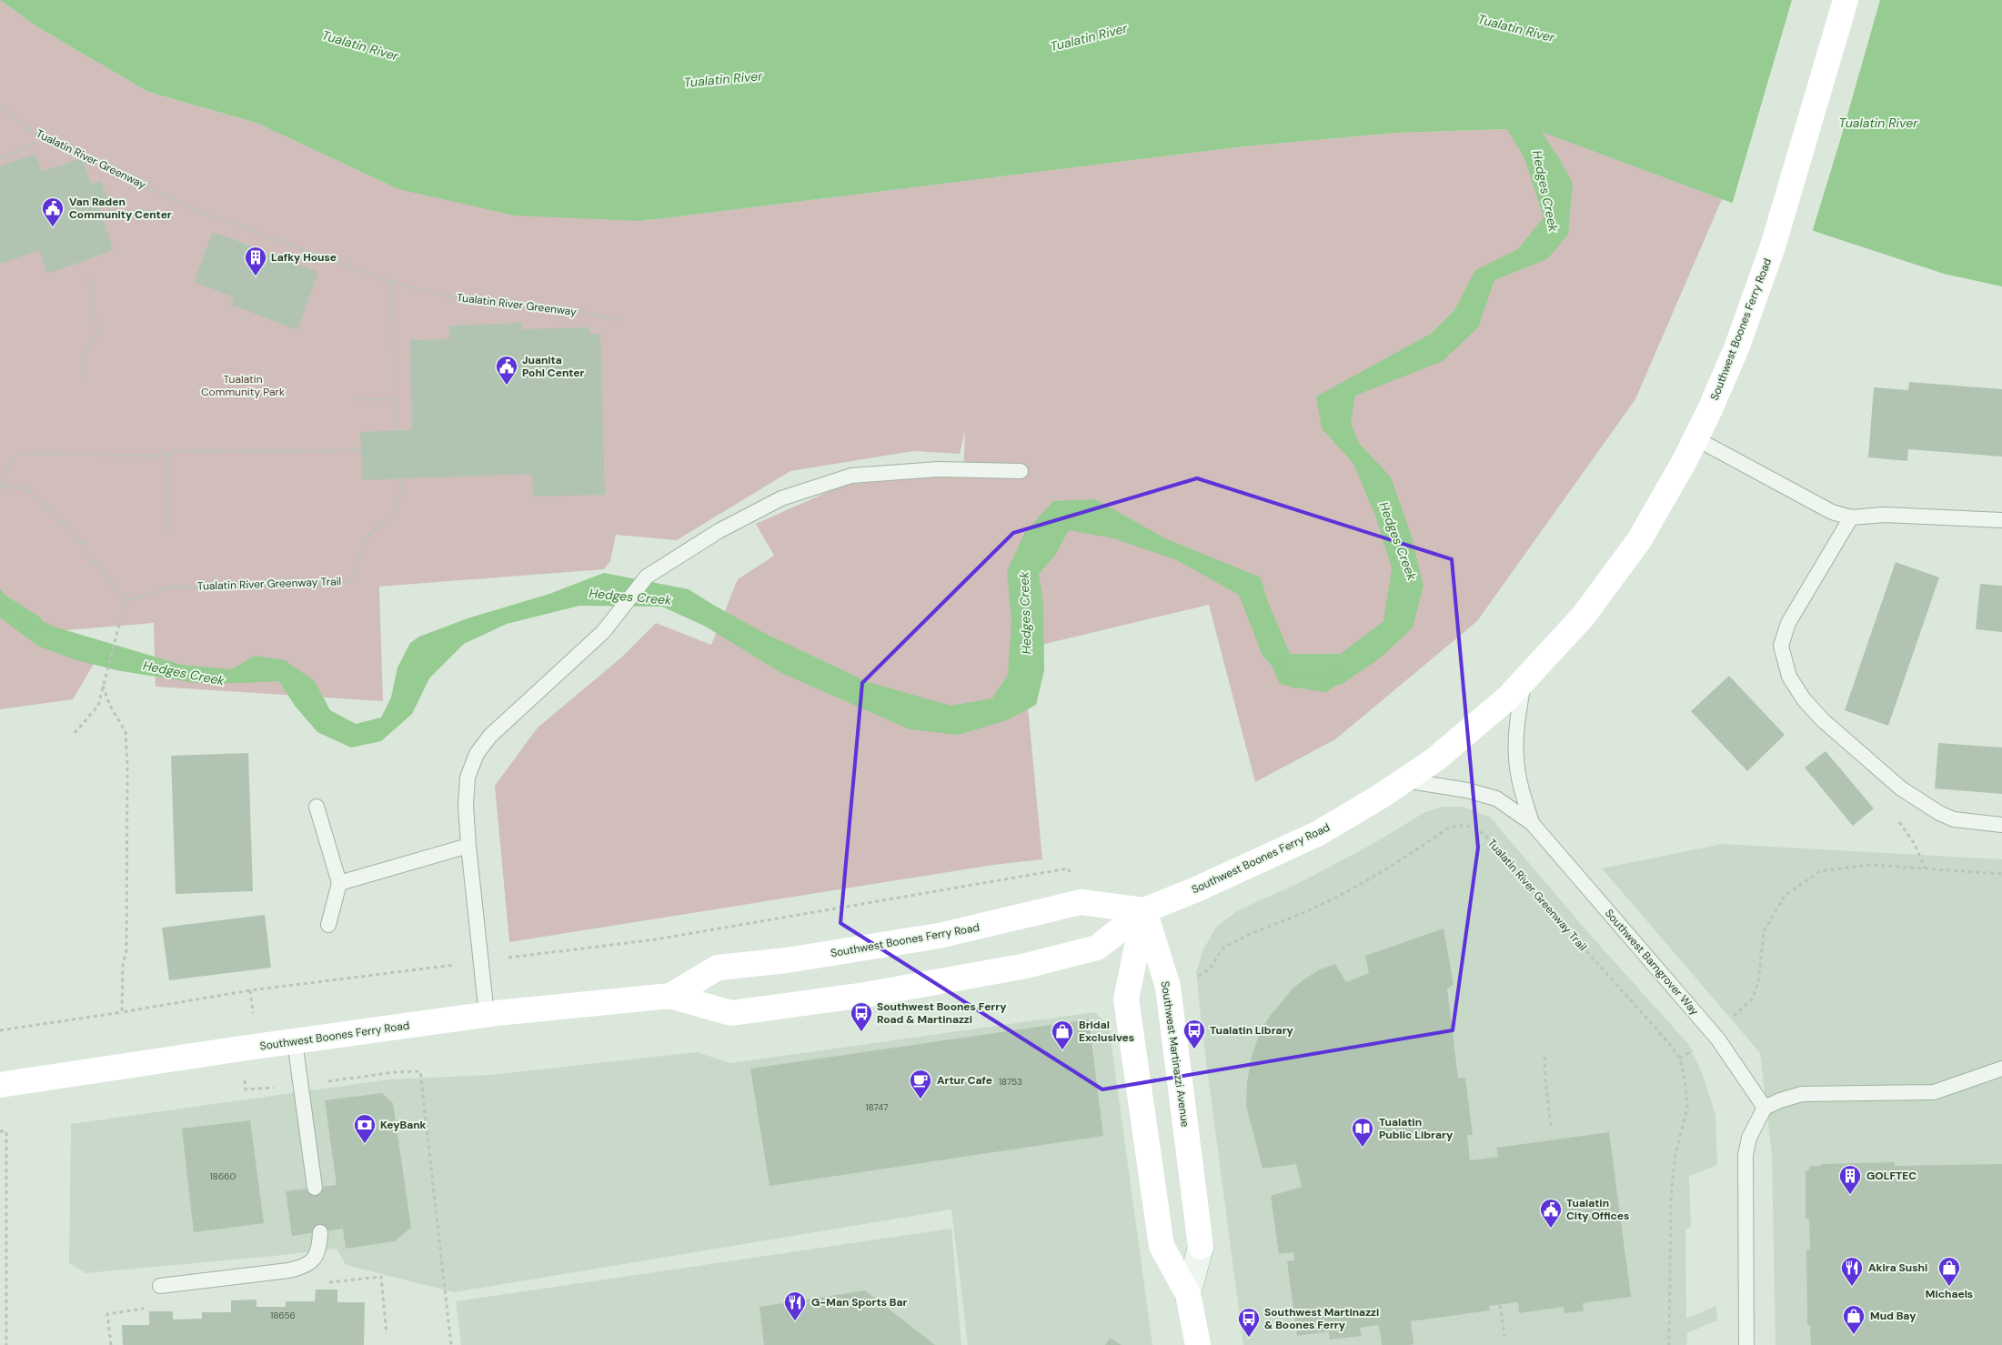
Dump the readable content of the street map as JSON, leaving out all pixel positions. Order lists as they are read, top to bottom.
{
  "streets": {
    "main road": ["Southwest Boones Ferry Road", "Southwest Martinazzi Avenue"],
    "lane": ["Southwest Barngrover Way"],
    "path": ["Tualatin River Greenway", "Tualatin River Greenway Trail"]
  },
  "crossings": [
    ["Southwest Boones Ferry Road", "Southwest Martinazzi Avenue"]
  ],
  "water": ["Tualatin River", "Hedges Creek"],
  "parks": ["Tualatin Community Park"],
  "places": {
    "public building": ["Van Raden Community Center", "Juanita Pohl Center", "Tualatin City Offices"],
    "building": ["Lafky House", "GOLFTEC"],
    "bus stop": ["Southwest Boones Ferry Road & Martinazzi", "Tualatin Library", "Southwest Martinazzi & Boones Ferry"],
    "shop": ["Bridal Exclusives", "Michaels", "Mud Bay"],
    "cafe": ["Artur Cafe"],
    "bank": ["KeyBank"],
    "library": ["Tualatin Public Library"],
    "restaurant": ["Akira Sushi", "G-Man Sports Bar"]
  },
  "house_numbers": [
    "18753",
    "18747",
    "18660",
    "18656"
  ]
}
